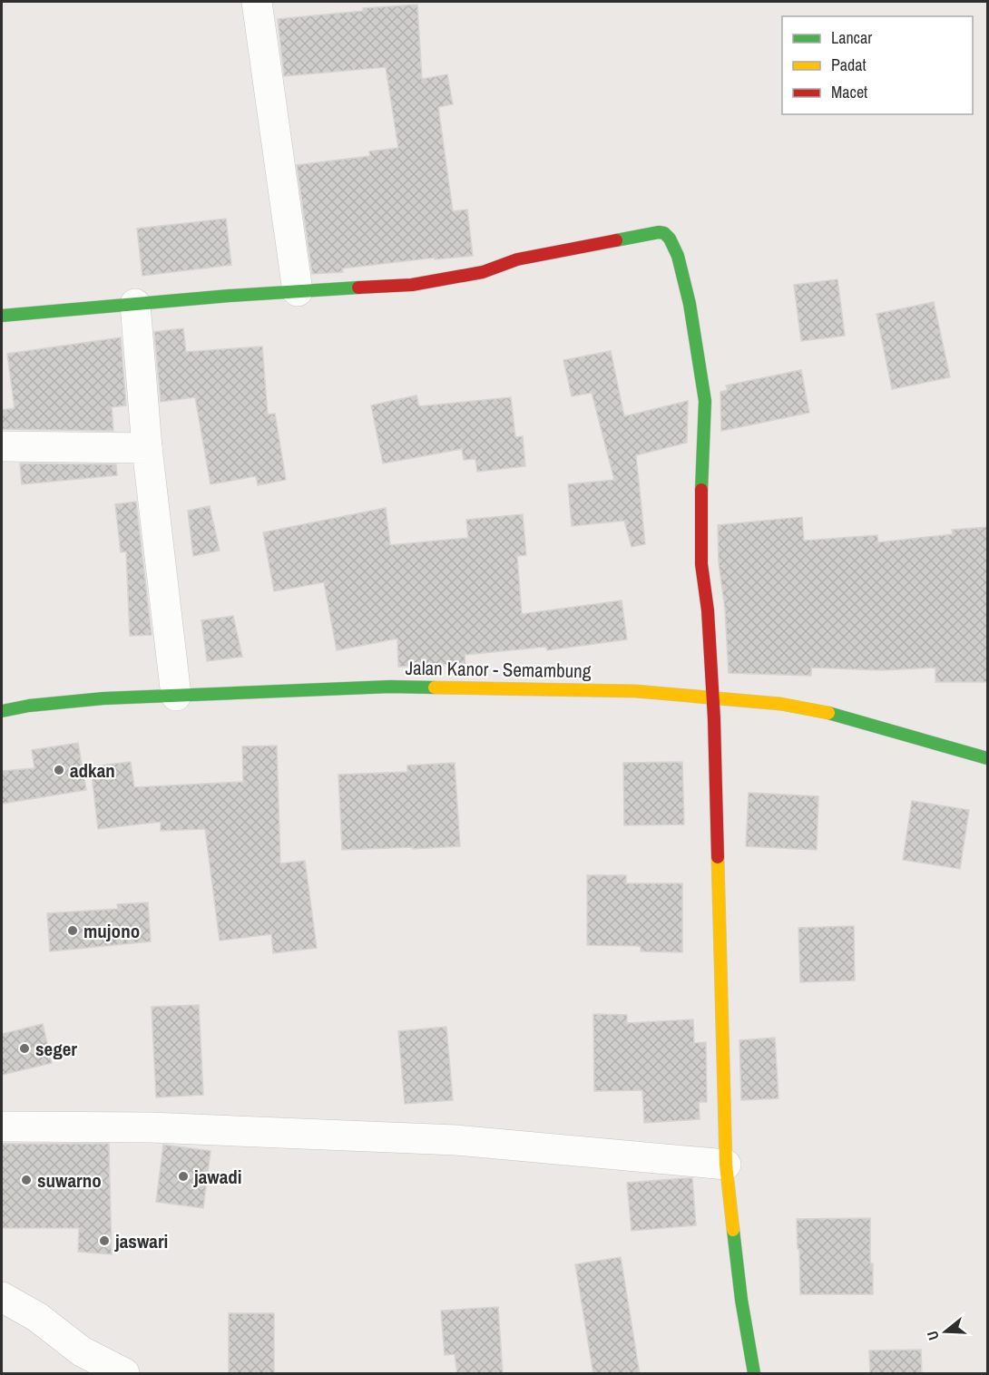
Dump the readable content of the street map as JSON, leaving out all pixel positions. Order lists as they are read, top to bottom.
{
  "streets": {
    "street": ["Jalan Kanor - Semambung"]
  },
  "places": [
    "adkan",
    "mujono",
    "seger",
    "jawadi",
    "suwarno",
    "jaswari"
  ],
  "legend": ["Lancar", "Padat", "Macet"],
  "north": "left"
}
